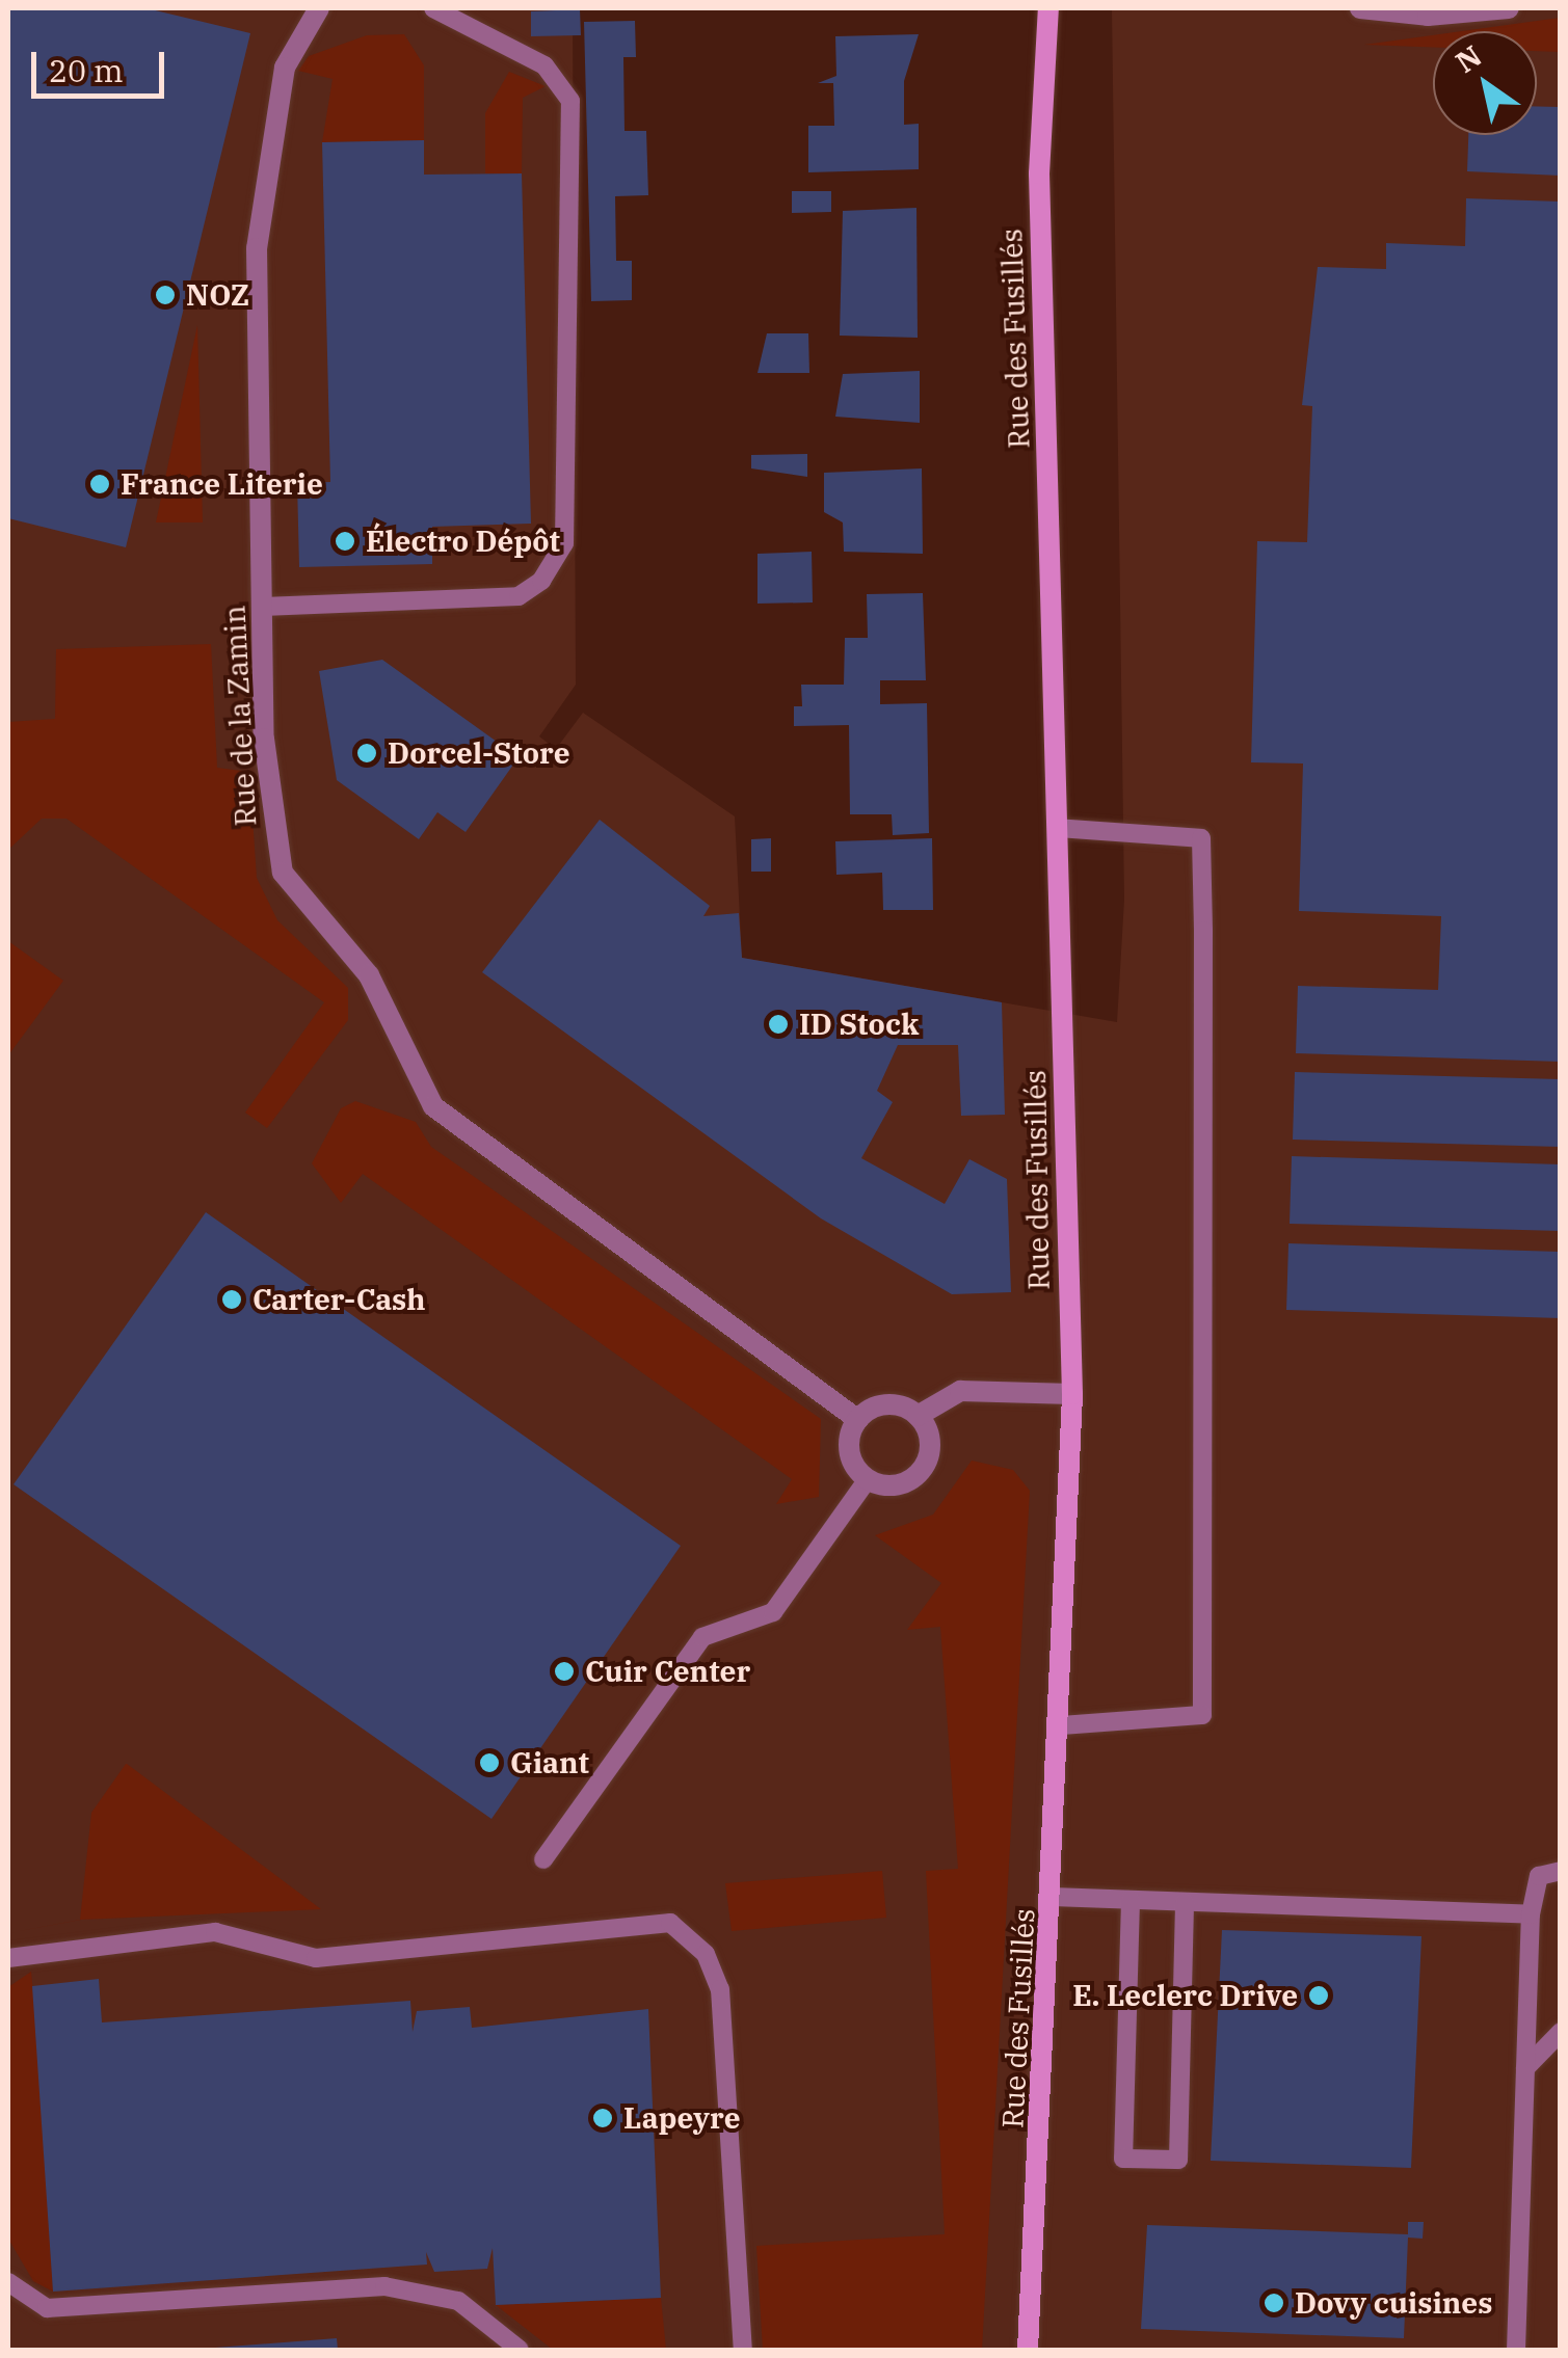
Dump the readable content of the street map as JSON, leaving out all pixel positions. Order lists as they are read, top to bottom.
{
  "streets": {
    "main road": ["Rue des Fusillés"],
    "street": ["Rue de la Zamin"]
  },
  "places": [
    "NOZ",
    "France Literie",
    "Électro Dépôt",
    "Dorcel-Store",
    "ID Stock",
    "Carter-Cash",
    "Cuir Center",
    "Giant",
    "E. Leclerc Drive",
    "Lapeyre",
    "Dovy cuisines"
  ],
  "scale_bar": "20 m",
  "north": "top left"
}
